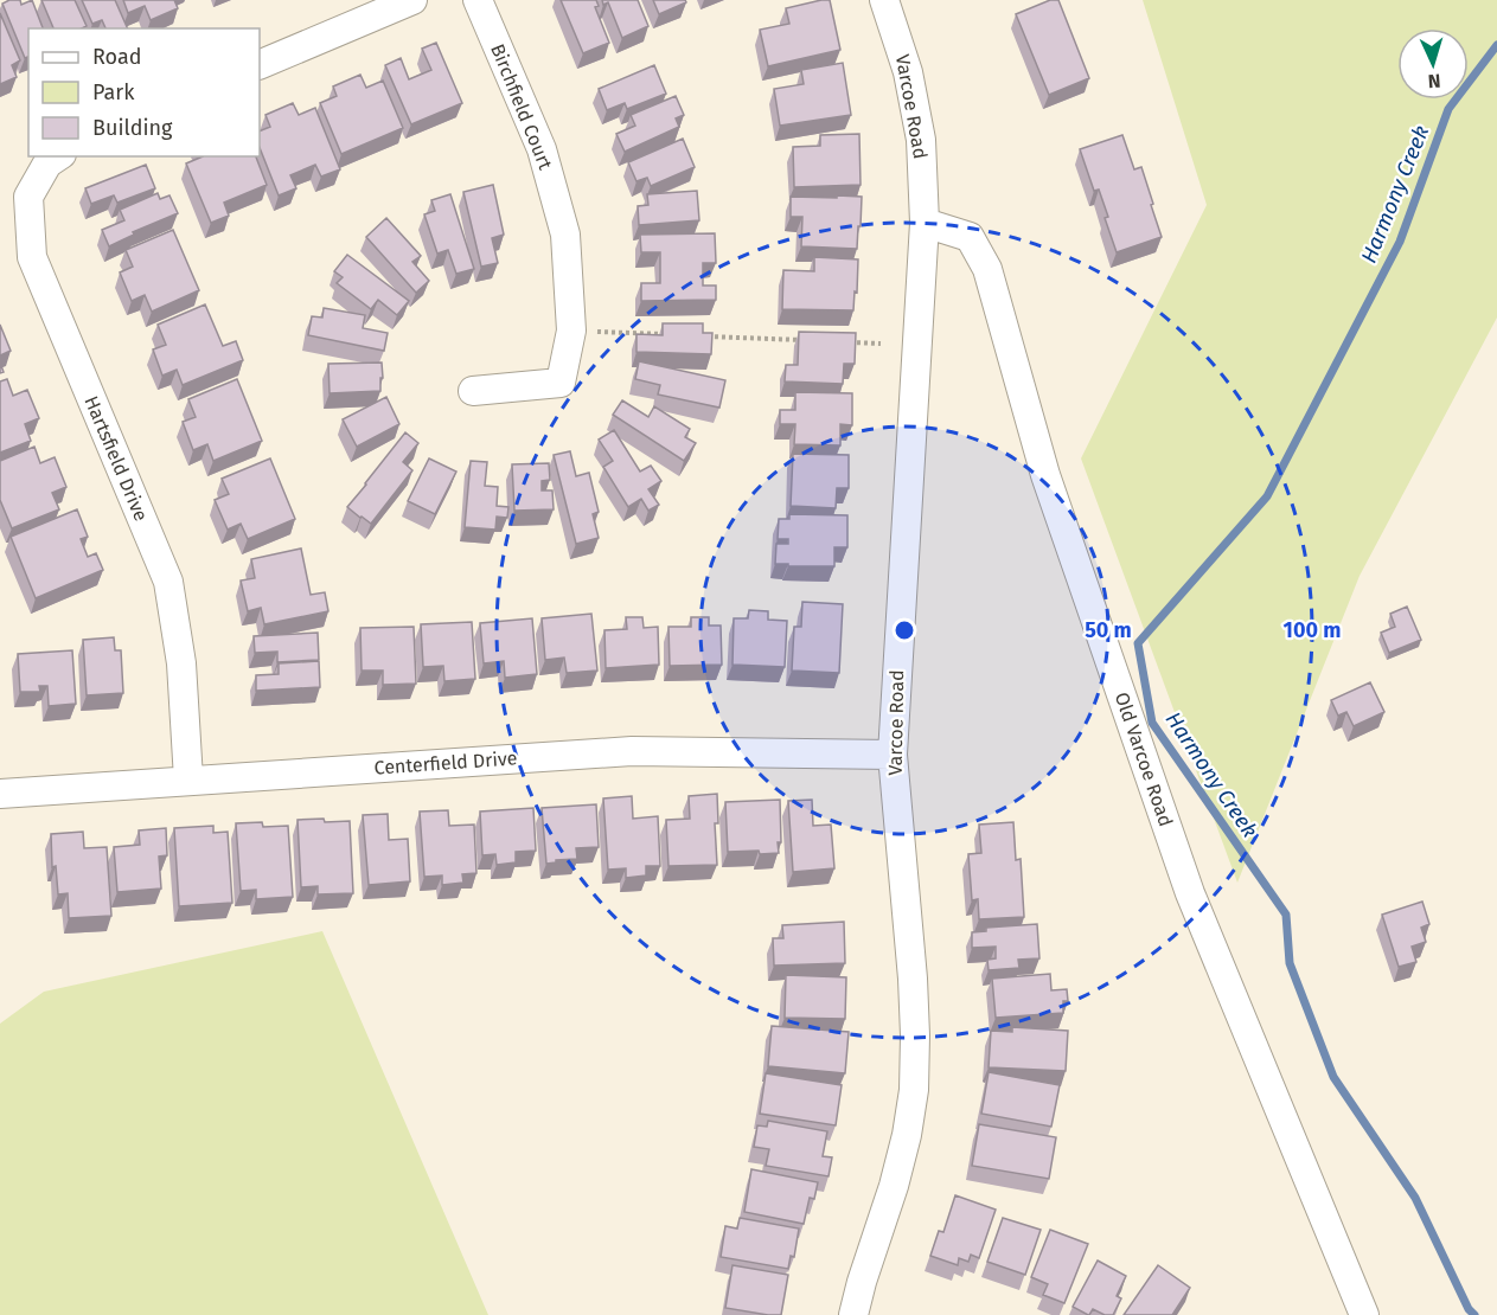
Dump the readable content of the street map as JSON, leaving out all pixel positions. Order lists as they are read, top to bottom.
{
  "streets": {
    "street": [
      "Birchfield Court",
      "Varcoe Road",
      "Hartsfield Drive",
      "Old Varcoe Road",
      "Centerfield Drive"
    ]
  },
  "crossings": [
    ["Varcoe Road", "Old Varcoe Road"],
    ["Varcoe Road", "Centerfield Drive"],
    ["Hartsfield Drive", "Centerfield Drive"]
  ],
  "water": ["Harmony Creek"],
  "legend": ["Road", "Park", "Building"],
  "north": "bottom",
  "rings": ["50 m", "100 m"]
}
